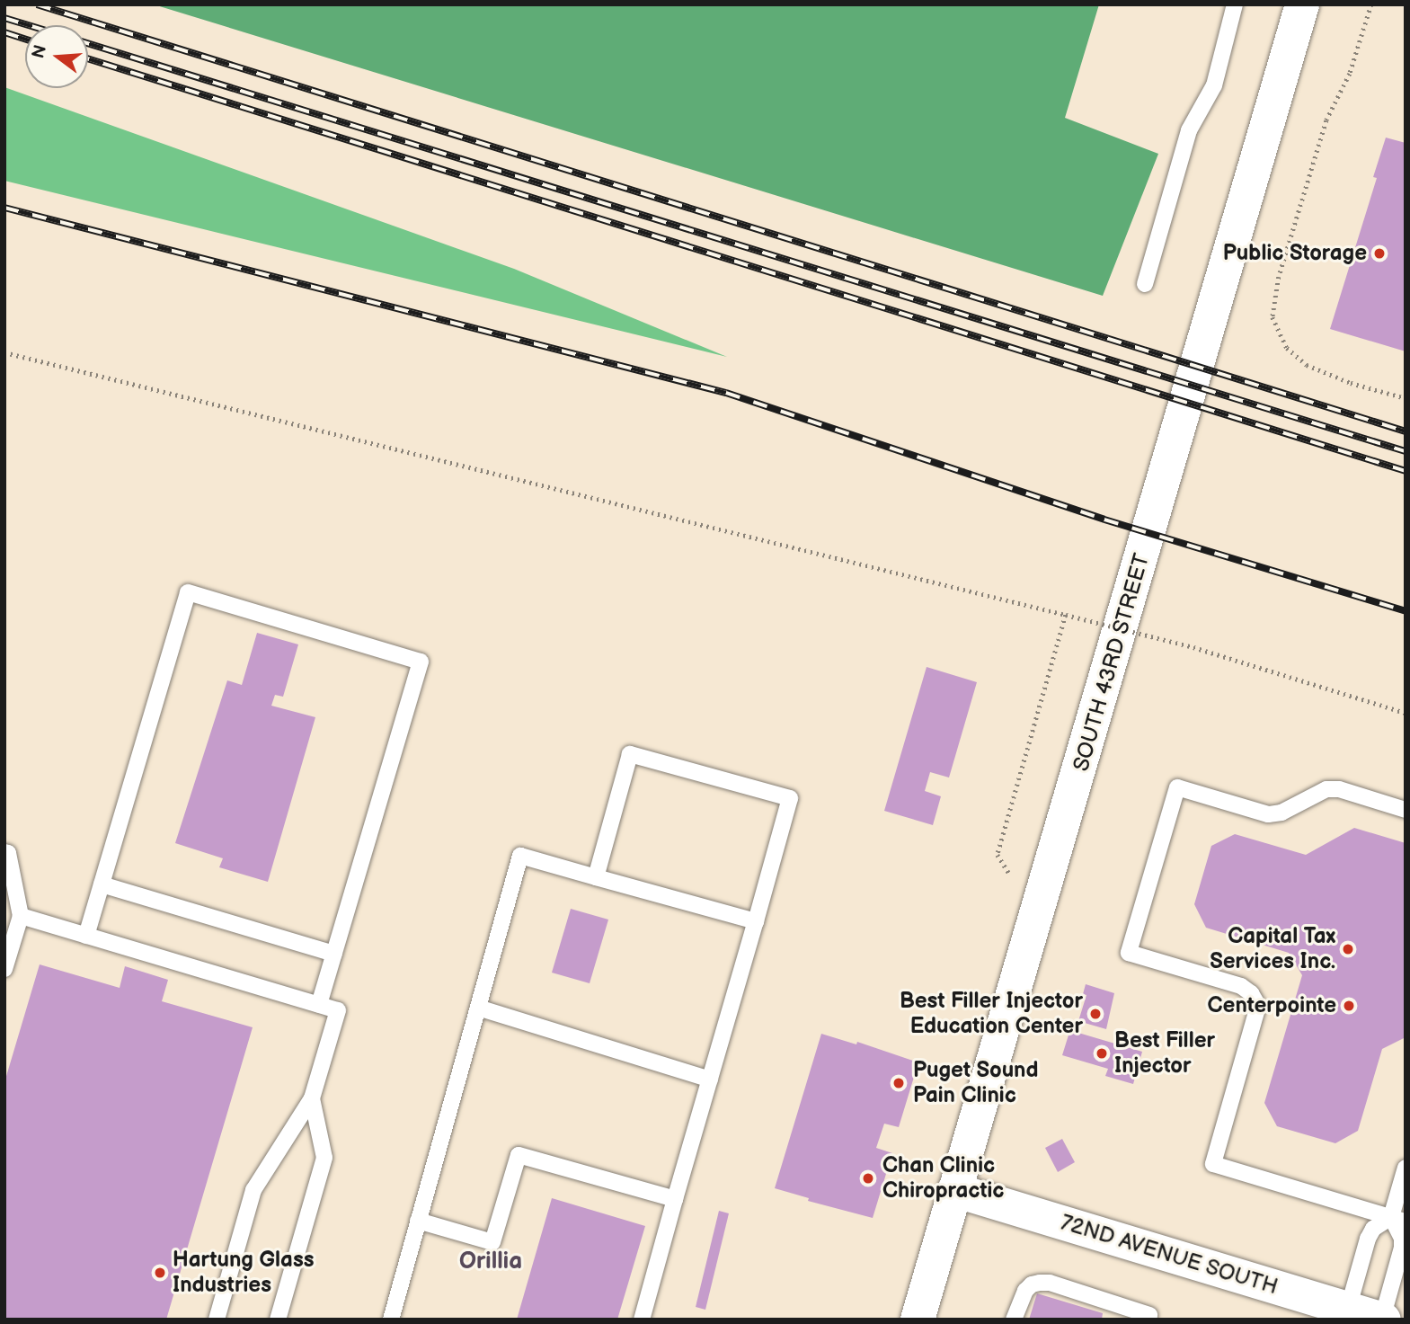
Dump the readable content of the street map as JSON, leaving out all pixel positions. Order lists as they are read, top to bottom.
{
  "streets": {
    "main road": ["SOUTH 43RD STREET", "72ND AVENUE SOUTH"]
  },
  "crossings": [
    ["SOUTH 43RD STREET", "72ND AVENUE SOUTH"]
  ],
  "districts": ["Orillia"],
  "places": [
    "Public Storage",
    "Capital Tax Services Inc.",
    "Centerpointe",
    "Best Filler Injector Education Center",
    "Best Filler Injector",
    "Puget Sound Pain Clinic",
    "Chan Clinic Chiropractic",
    "Hartung Glass Industries"
  ],
  "north": "left"
}
